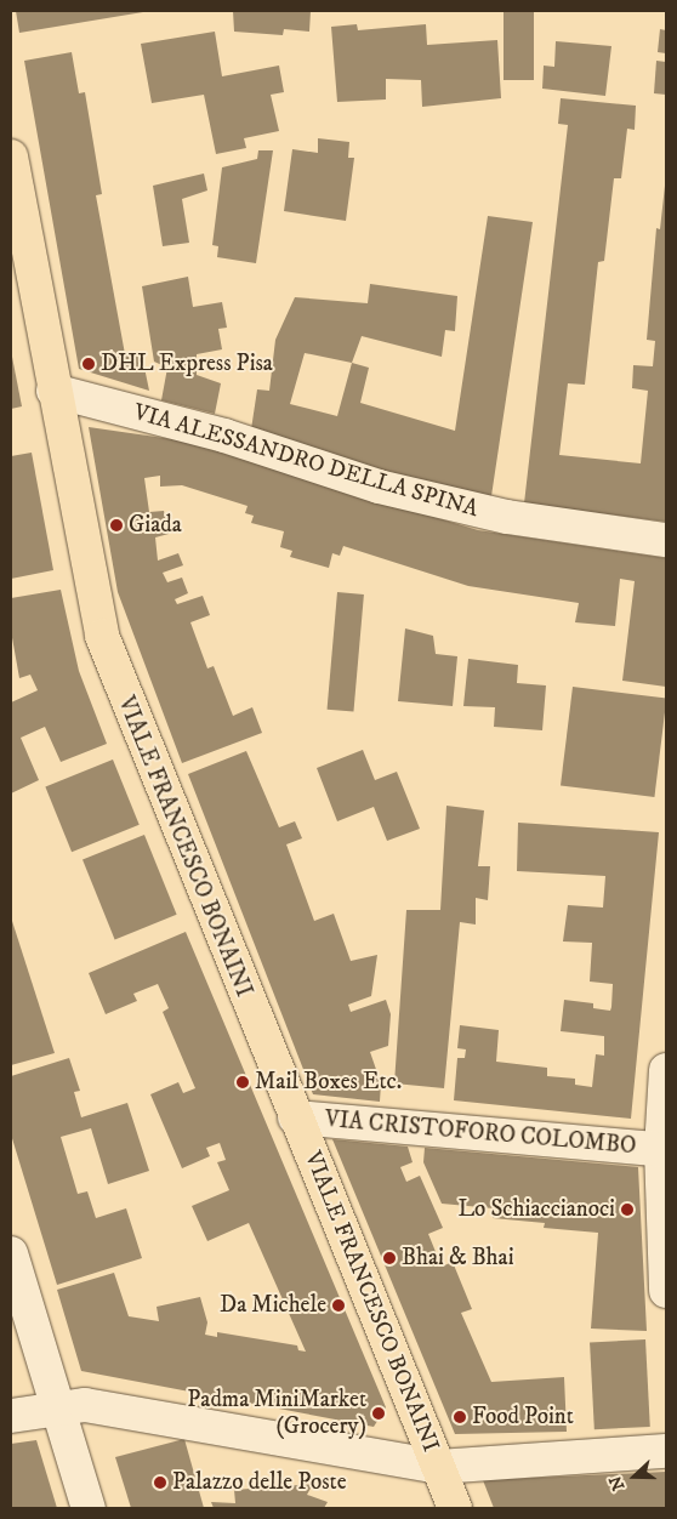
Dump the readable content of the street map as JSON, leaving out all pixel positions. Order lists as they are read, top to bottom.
{
  "streets": {
    "main road": ["VIALE FRANCESCO BONAINI"],
    "street": ["VIA ALESSANDRO DELLA SPINA", "VIA CRISTOFORO COLOMBO"]
  },
  "crossings": [
    ["VIA ALESSANDRO DELLA SPINA", "VIALE FRANCESCO BONAINI"],
    ["VIALE FRANCESCO BONAINI", "VIA CRISTOFORO COLOMBO"]
  ],
  "places": [
    "DHL Express Pisa",
    "Giada",
    "Mail Boxes Etc.",
    "Lo Schiaccianoci",
    "Bhai & Bhai",
    "Da Michele",
    "Padma MiniMarket (Grocery)",
    "Food Point",
    "Palazzo delle Poste"
  ],
  "north": "left"
}
